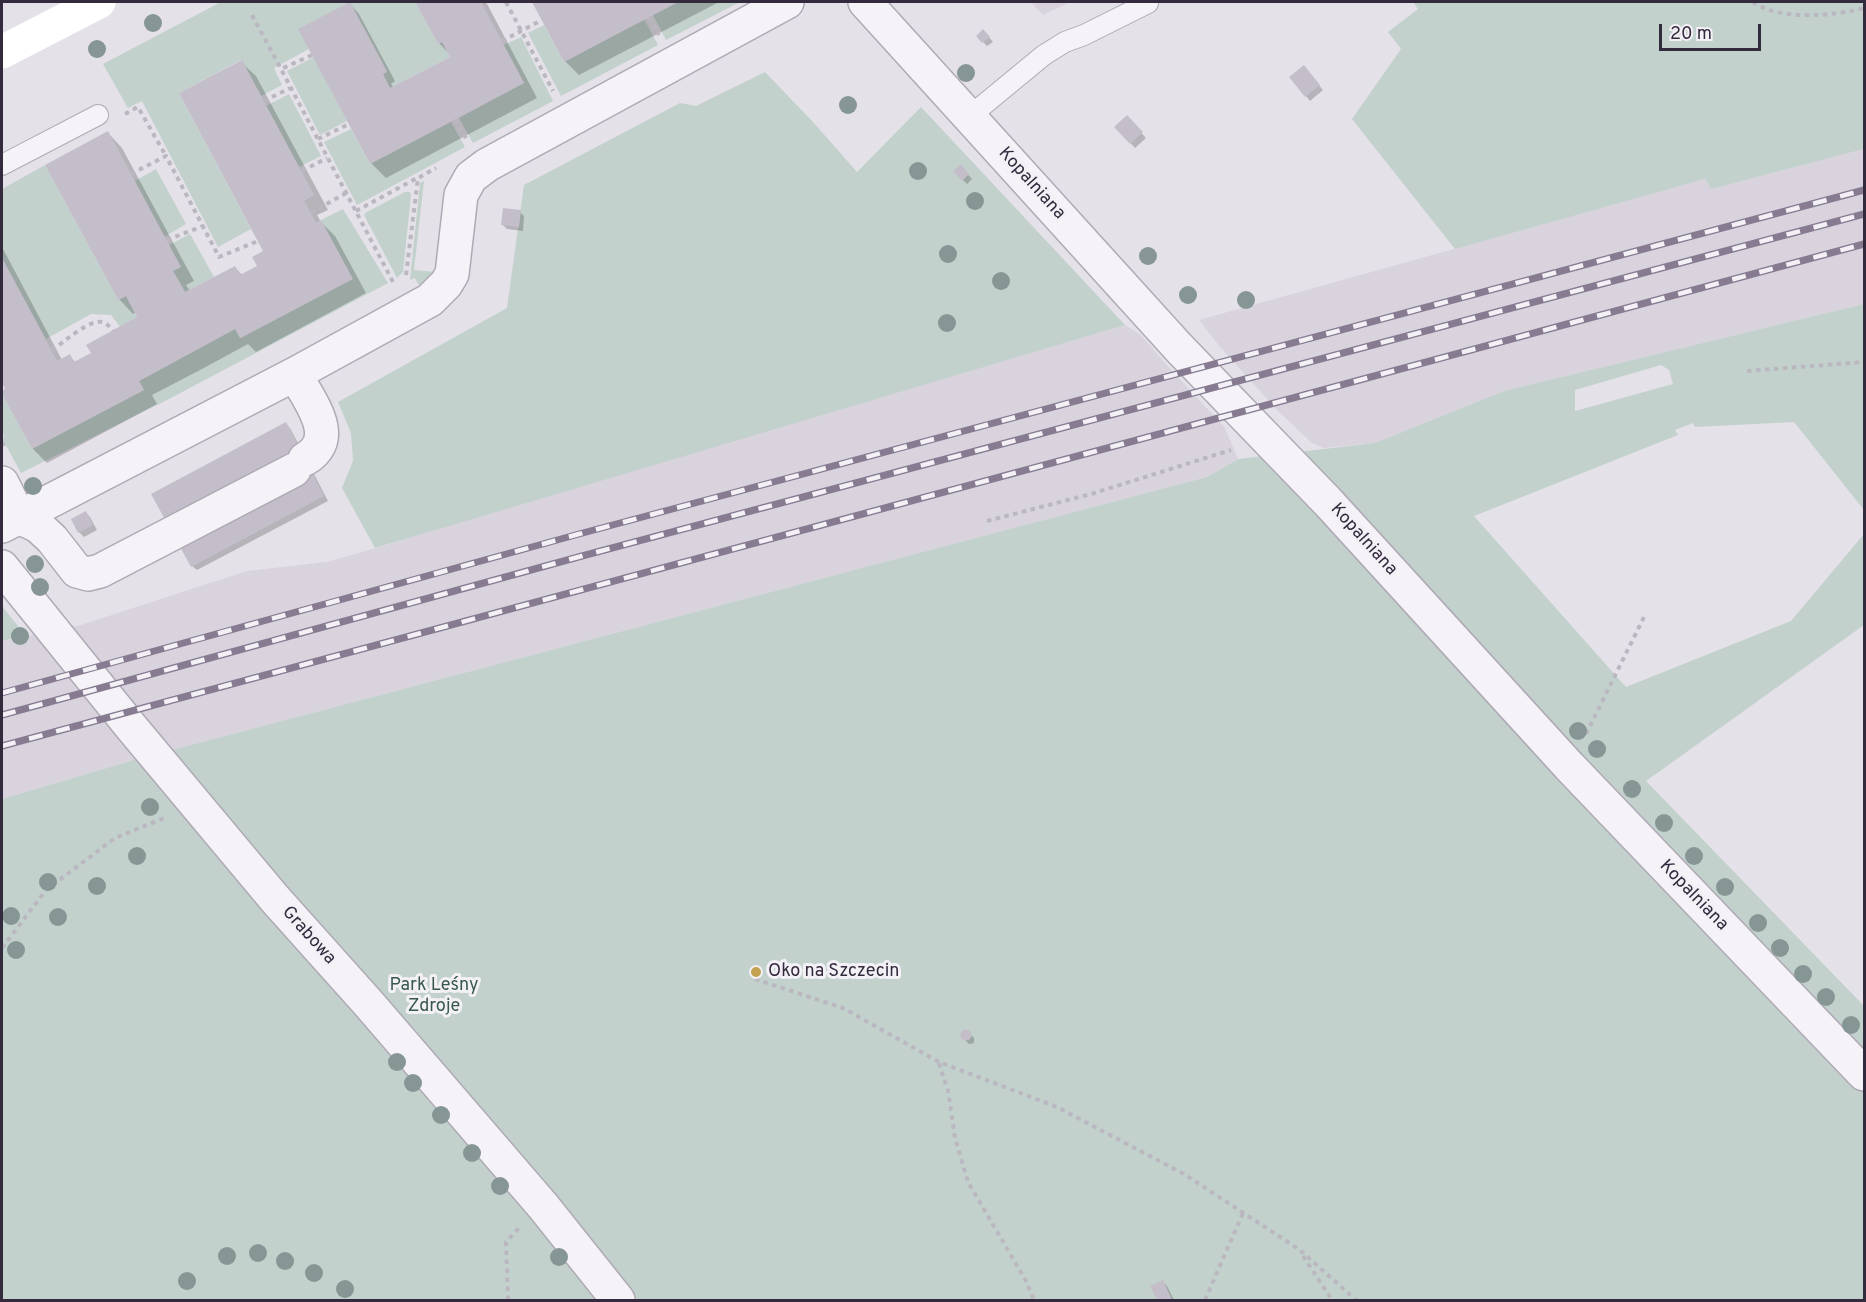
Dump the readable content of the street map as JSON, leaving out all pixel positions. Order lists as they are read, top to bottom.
{
  "streets": {
    "street": ["Kopalniana", "Grabowa"]
  },
  "parks": ["Park Leśny Zdroje"],
  "places": ["Oko na Szczecin"],
  "scale_bar": "20 m"
}
